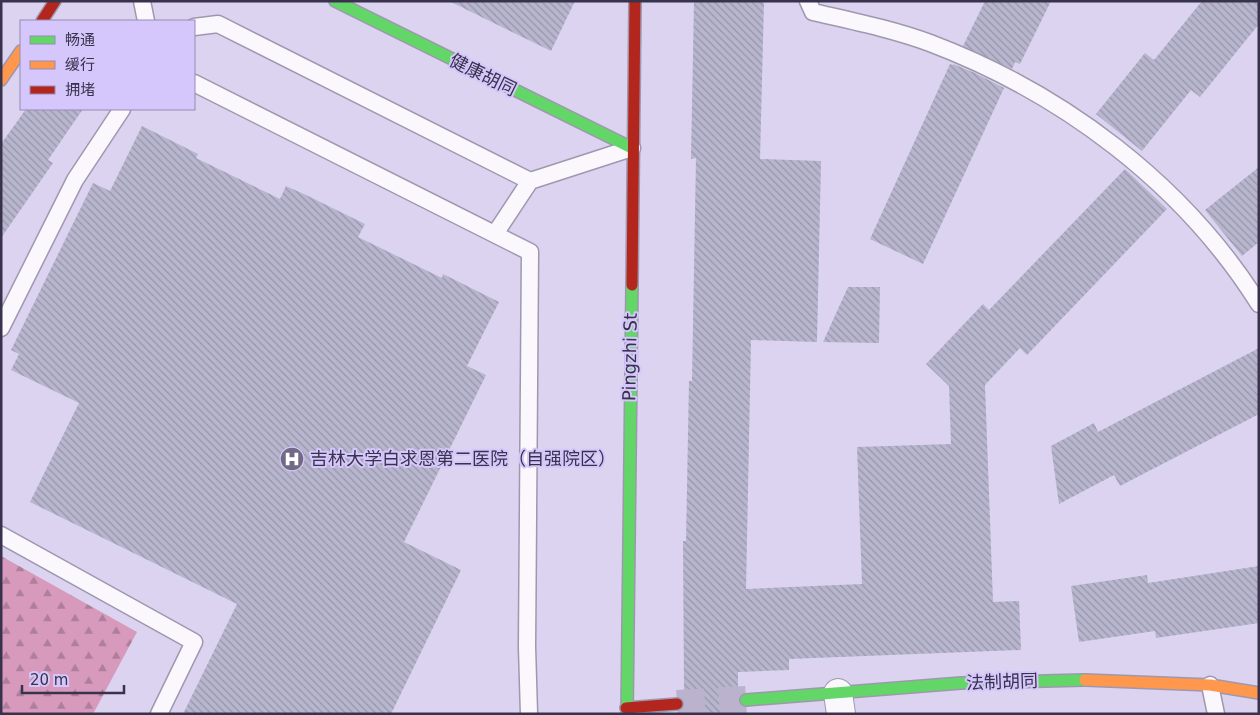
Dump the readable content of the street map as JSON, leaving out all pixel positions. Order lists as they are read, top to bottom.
{
  "streets": {
    "street": ["健康胡同", "Pingzhi St", "法制胡同"]
  },
  "crossings": [
    ["健康胡同", "Pingzhi St"]
  ],
  "places": {
    "hospital": ["吉林大学白求恩第二医院（自强院区）"]
  },
  "legend": ["畅通", "缓行", "拥堵"],
  "scale_bar": "20 m"
}
